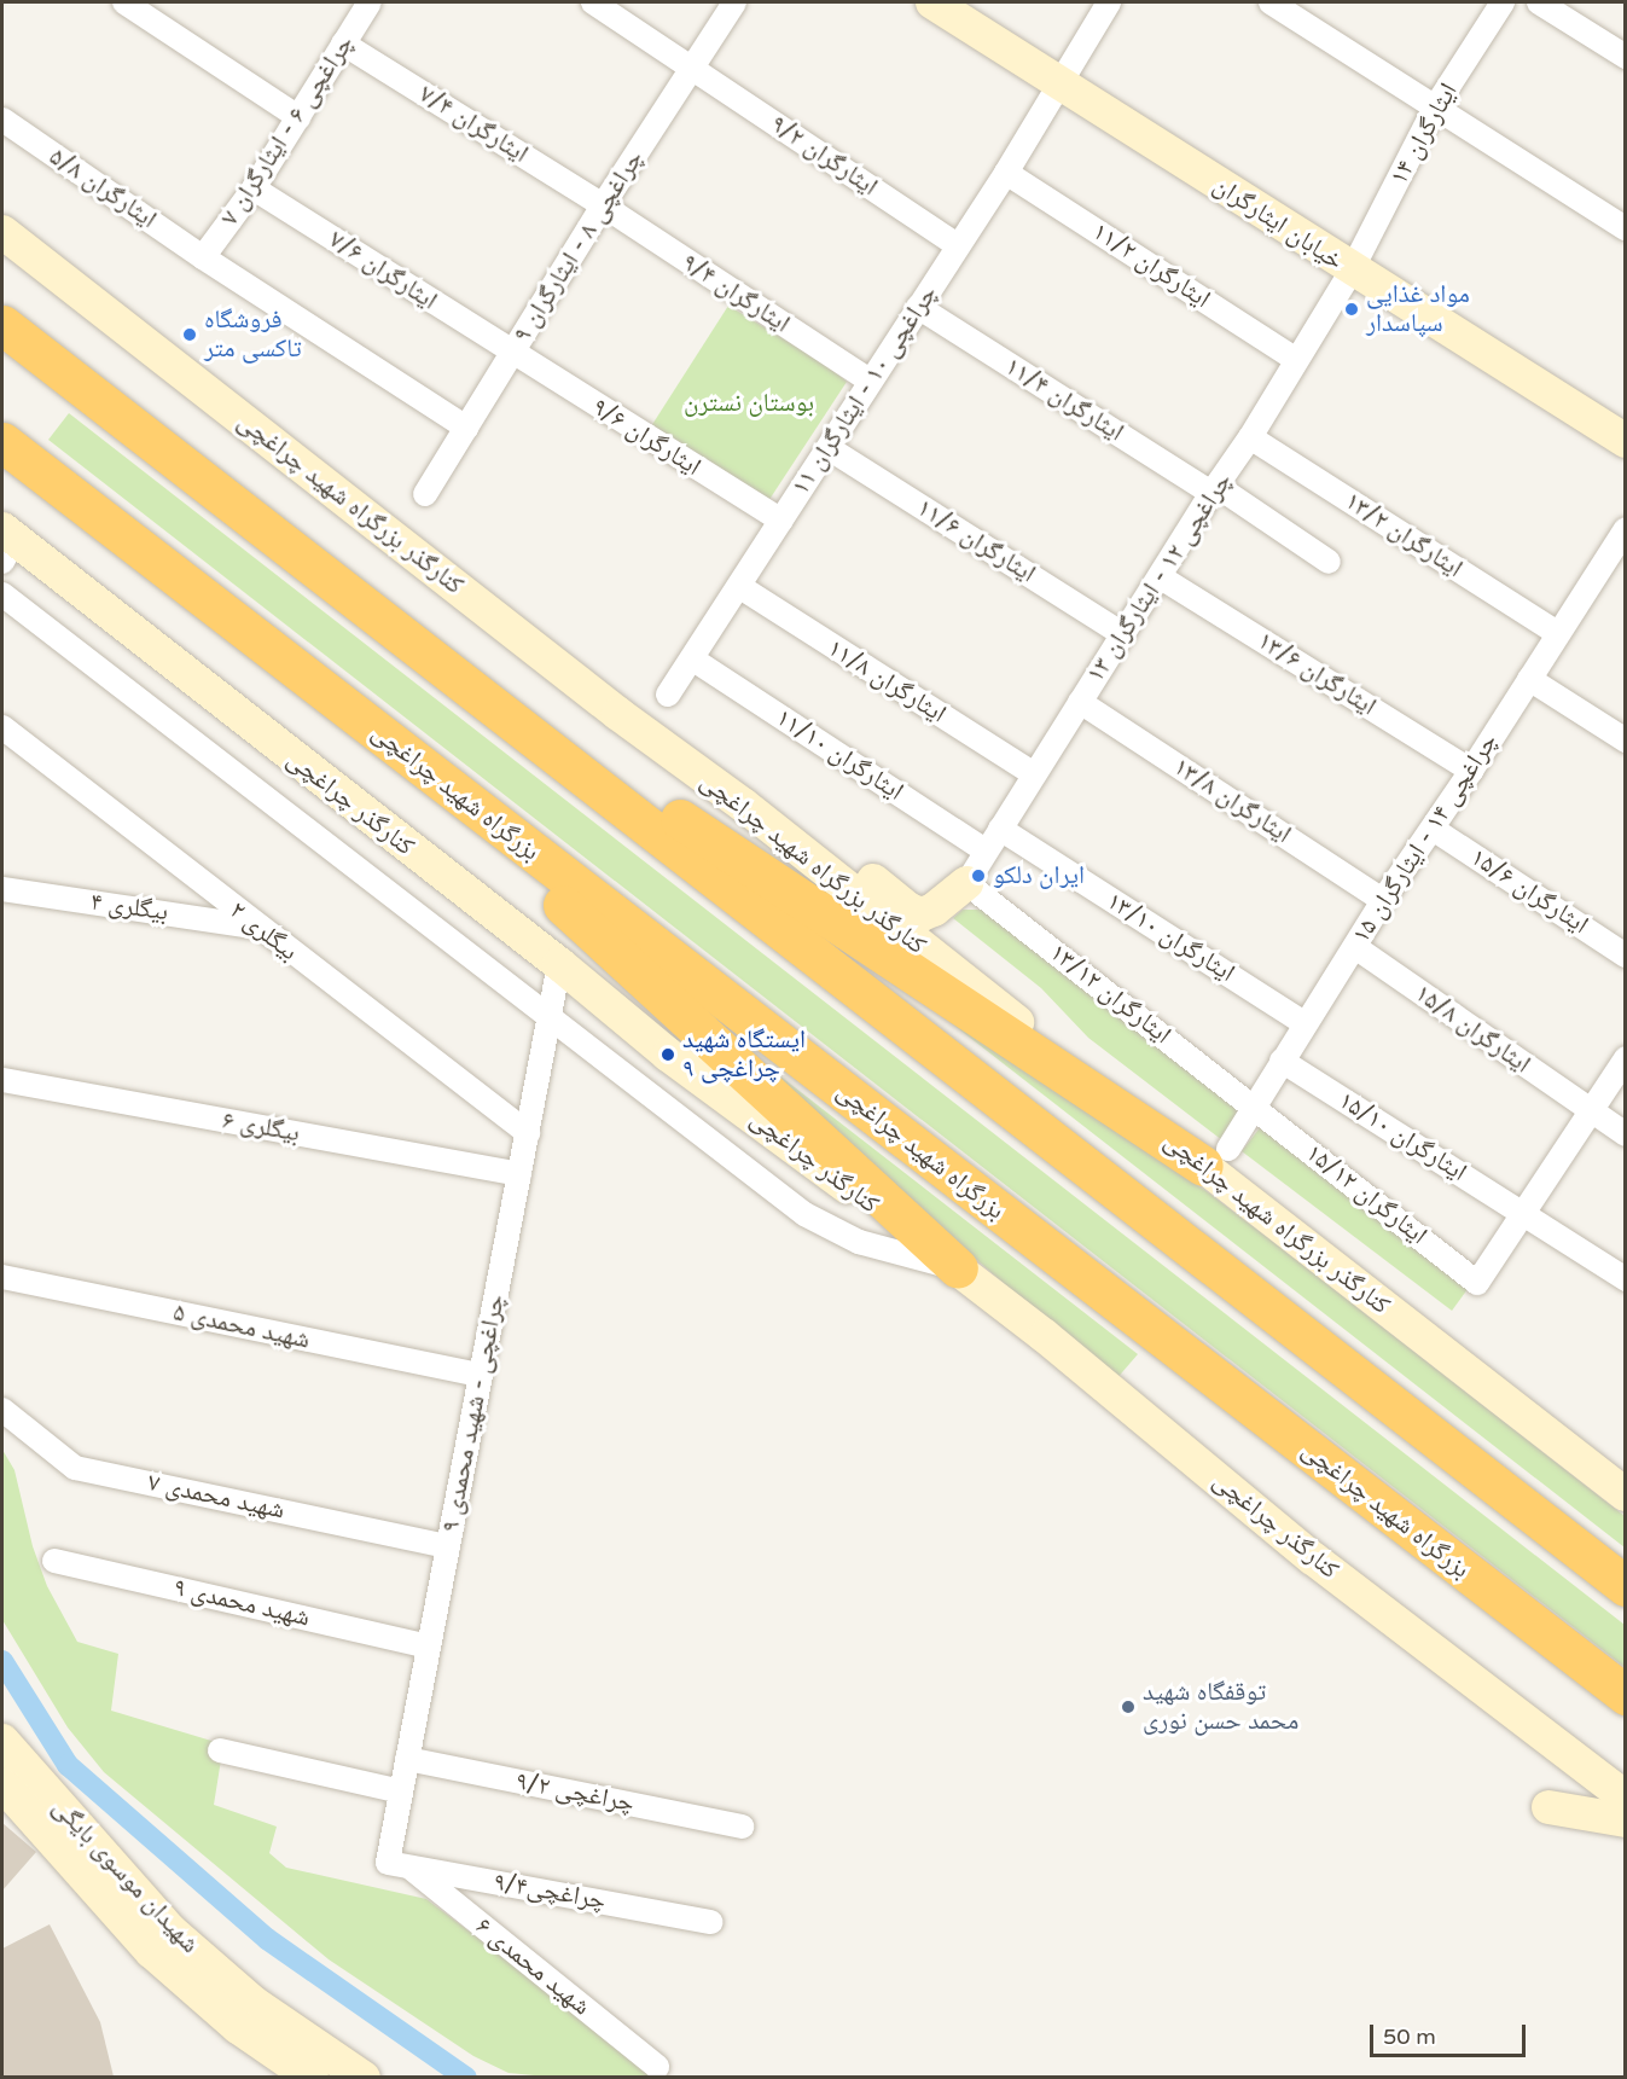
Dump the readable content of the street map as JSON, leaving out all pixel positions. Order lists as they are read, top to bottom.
{
  "streets": {
    "highway": ["بزرگراه شهید چراغچی"],
    "main road": [
      "خیابان ایثارگران",
      "کنارگذر بزرگراه شهید چراغچی",
      "کنارگذر چراغچی",
      "شهیدان موسوی بایگی"
    ],
    "street": [
      "ایثارگران ۷/۴",
      "چراغچی ۶ - ایثارگران ۷",
      "ایثارگران ۱۴",
      "ایثارگران ۹/۲",
      "ایثارگران ۵/۸",
      "چراغچی ۸ - ایثارگران ۹",
      "ایثارگران ۱۱/۲",
      "ایثارگران ۷/۶",
      "ایثارگران ۹/۴",
      "چراغچی ۱۰ - ایثارگران ۱۱",
      "ایثارگران ۱۱/۴",
      "ایثارگران ۹/۶",
      "ایثارگران ۱۳/۲",
      "ایثارگران ۱۱/۶",
      "چراغچی ۱۲ - ایثارگران ۱۳",
      "ایثارگران ۱۳/۶",
      "ایثارگران ۱۱/۸",
      "ایثارگران ۱۱/۱۰",
      "ایثارگران ۱۳/۸",
      "چراغچی ۱۴ - ایثارگران ۱۵",
      "ایثارگران ۱۵/۶",
      "بیگلری ۴",
      "بیگلری ۲",
      "ایثارگران ۱۳/۱۰",
      "ایثارگران ۱۳/۱۲",
      "ایثارگران ۱۵/۸",
      "بیگلری ۶",
      "ایثارگران ۱۵/۱۰",
      "ایثارگران ۱۵/۱۲",
      "شهید محمدی ۵",
      "۹ چراغچی - شهید محمدی",
      "شهید محمدی ۷",
      "شهید محمدی ۹",
      "۹/۲ چراغچی",
      "۹/۴چراغچی",
      "شهید محمدی ۶"
    ]
  },
  "crossings": [
    ["ایثارگران ۷/۴", "چراغچی ۶ - ایثارگران ۷"],
    ["ایثارگران ۷/۴", "چراغچی ۸ - ایثارگران ۹"],
    ["ایثارگران ۷/۴", "ایثارگران ۹/۴"],
    ["چراغچی ۶ - ایثارگران ۷", "ایثارگران ۵/۸"],
    ["چراغچی ۶ - ایثارگران ۷", "ایثارگران ۷/۶"],
    ["ایثارگران ۱۴", "خیابان ایثارگران"],
    ["ایثارگران ۱۴", "چراغچی ۱۲ - ایثارگران ۱۳"],
    ["ایثارگران ۹/۲", "چراغچی ۸ - ایثارگران ۹"],
    ["ایثارگران ۹/۲", "چراغچی ۱۰ - ایثارگران ۱۱"],
    ["ایثارگران ۵/۸", "چراغچی ۸ - ایثارگران ۹"],
    ["خیابان ایثارگران", "چراغچی ۱۰ - ایثارگران ۱۱"],
    ["خیابان ایثارگران", "چراغچی ۱۲ - ایثارگران ۱۳"],
    ["چراغچی ۸ - ایثارگران ۹", "ایثارگران ۷/۶"],
    ["چراغچی ۸ - ایثارگران ۹", "ایثارگران ۹/۴"],
    ["چراغچی ۸ - ایثارگران ۹", "ایثارگران ۹/۶"],
    ["ایثارگران ۱۱/۲", "چراغچی ۱۰ - ایثارگران ۱۱"],
    ["ایثارگران ۱۱/۲", "چراغچی ۱۲ - ایثارگران ۱۳"],
    ["ایثارگران ۷/۶", "ایثارگران ۹/۶"],
    ["ایثارگران ۹/۴", "چراغچی ۱۰ - ایثارگران ۱۱"],
    ["چراغچی ۱۰ - ایثارگران ۱۱", "ایثارگران ۱۱/۴"],
    ["چراغچی ۱۰ - ایثارگران ۱۱", "ایثارگران ۹/۶"],
    ["چراغچی ۱۰ - ایثارگران ۱۱", "ایثارگران ۱۱/۶"],
    ["چراغچی ۱۰ - ایثارگران ۱۱", "ایثارگران ۱۱/۸"],
    ["چراغچی ۱۰ - ایثارگران ۱۱", "ایثارگران ۱۱/۱۰"],
    ["ایثارگران ۱۱/۴", "چراغچی ۱۲ - ایثارگران ۱۳"],
    ["کنارگذر بزرگراه شهید چراغچی", "چراغچی ۱۴ - ایثارگران ۱۵"],
    ["ایثارگران ۱۳/۲", "چراغچی ۱۲ - ایثارگران ۱۳"],
    ["ایثارگران ۱۳/۲", "چراغچی ۱۴ - ایثارگران ۱۵"],
    ["ایثارگران ۱۱/۶", "چراغچی ۱۲ - ایثارگران ۱۳"],
    ["چراغچی ۱۲ - ایثارگران ۱۳", "ایثارگران ۱۳/۶"],
    ["چراغچی ۱۲ - ایثارگران ۱۳", "ایثارگران ۱۱/۸"],
    ["چراغچی ۱۲ - ایثارگران ۱۳", "ایثارگران ۱۱/۱۰"],
    ["چراغچی ۱۲ - ایثارگران ۱۳", "ایثارگران ۱۳/۸"],
    ["چراغچی ۱۲ - ایثارگران ۱۳", "ایثارگران ۱۳/۱۰"],
    ["چراغچی ۱۲ - ایثارگران ۱۳", "ایثارگران ۱۳/۱۲"],
    ["ایثارگران ۱۳/۶", "چراغچی ۱۴ - ایثارگران ۱۵"],
    ["ایثارگران ۱۳/۸", "چراغچی ۱۴ - ایثارگران ۱۵"],
    ["کنارگذر چراغچی", "۹ چراغچی - شهید محمدی"],
    ["چراغچی ۱۴ - ایثارگران ۱۵", "ایثارگران ۱۵/۶"],
    ["چراغچی ۱۴ - ایثارگران ۱۵", "ایثارگران ۱۳/۱۰"],
    ["چراغچی ۱۴ - ایثارگران ۱۵", "ایثارگران ۱۳/۱۲"],
    ["چراغچی ۱۴ - ایثارگران ۱۵", "ایثارگران ۱۵/۸"],
    ["چراغچی ۱۴ - ایثارگران ۱۵", "ایثارگران ۱۵/۱۰"],
    ["چراغچی ۱۴ - ایثارگران ۱۵", "ایثارگران ۱۵/۱۲"],
    ["بیگلری ۴", "بیگلری ۲"],
    ["بیگلری ۲", "۹ چراغچی - شهید محمدی"],
    ["ایثارگران ۱۳/۱۲", "ایثارگران ۱۵/۱۲"],
    ["بیگلری ۶", "۹ چراغچی - شهید محمدی"],
    ["ایثارگران ۱۵/۱۰", "ایثارگران ۱۵/۱۲"],
    ["شهید محمدی ۵", "۹ چراغچی - شهید محمدی"],
    ["۹ چراغچی - شهید محمدی", "شهید محمدی ۷"],
    ["۹ چراغچی - شهید محمدی", "شهید محمدی ۹"],
    ["۹ چراغچی - شهید محمدی", "۹/۲ چراغچی"],
    ["۹ چراغچی - شهید محمدی", "۹/۴چراغچی"],
    ["۹ چراغچی - شهید محمدی", "شهید محمدی ۶"],
    ["۹/۴چراغچی", "شهید محمدی ۶"]
  ],
  "parks": ["بوستان نسترن"],
  "places": [
    "مواد غذایی سپاسدار",
    "فروشگاه تاکسی متر",
    "ایران دلکو",
    "ایستگاه شهید چراغچی ۹",
    "توقفگاه شهید محمد حسن نوری"
  ],
  "scale_bar": "50 m"
}
